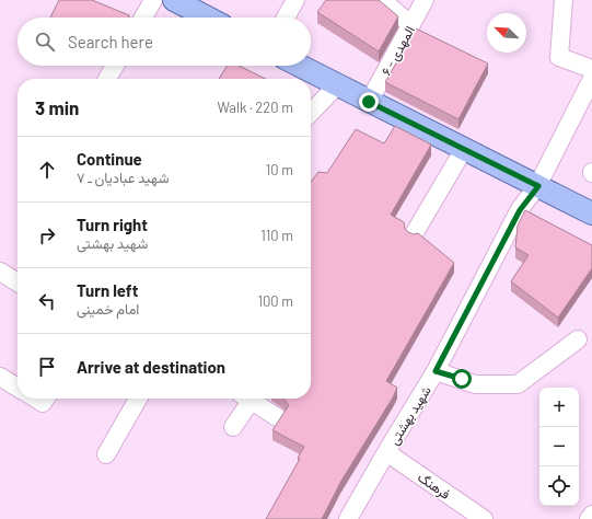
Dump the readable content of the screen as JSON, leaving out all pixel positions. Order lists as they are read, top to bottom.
{
  "streets": {
    "street": ["المهدی - ۶", "شهید بهشتی", "فرهنگ"]
  },
  "crossings": [
    ["شهید بهشتی", "فرهنگ"]
  ],
  "north": "top left",
  "page": {
    "search": "Search here",
    "heading": ["3 min", "Walk · 220 m"],
    "list": [
      ["Continue", "شهید عبادیان ـ ۷", "10 m"],
      ["Turn right", "شهید بهشتی", "110 m"],
      ["Turn left", "امام خمینی", "100 m"],
      "Arrive at destination"
    ],
    "map_buttons": ["+", "−"]
  }
}
